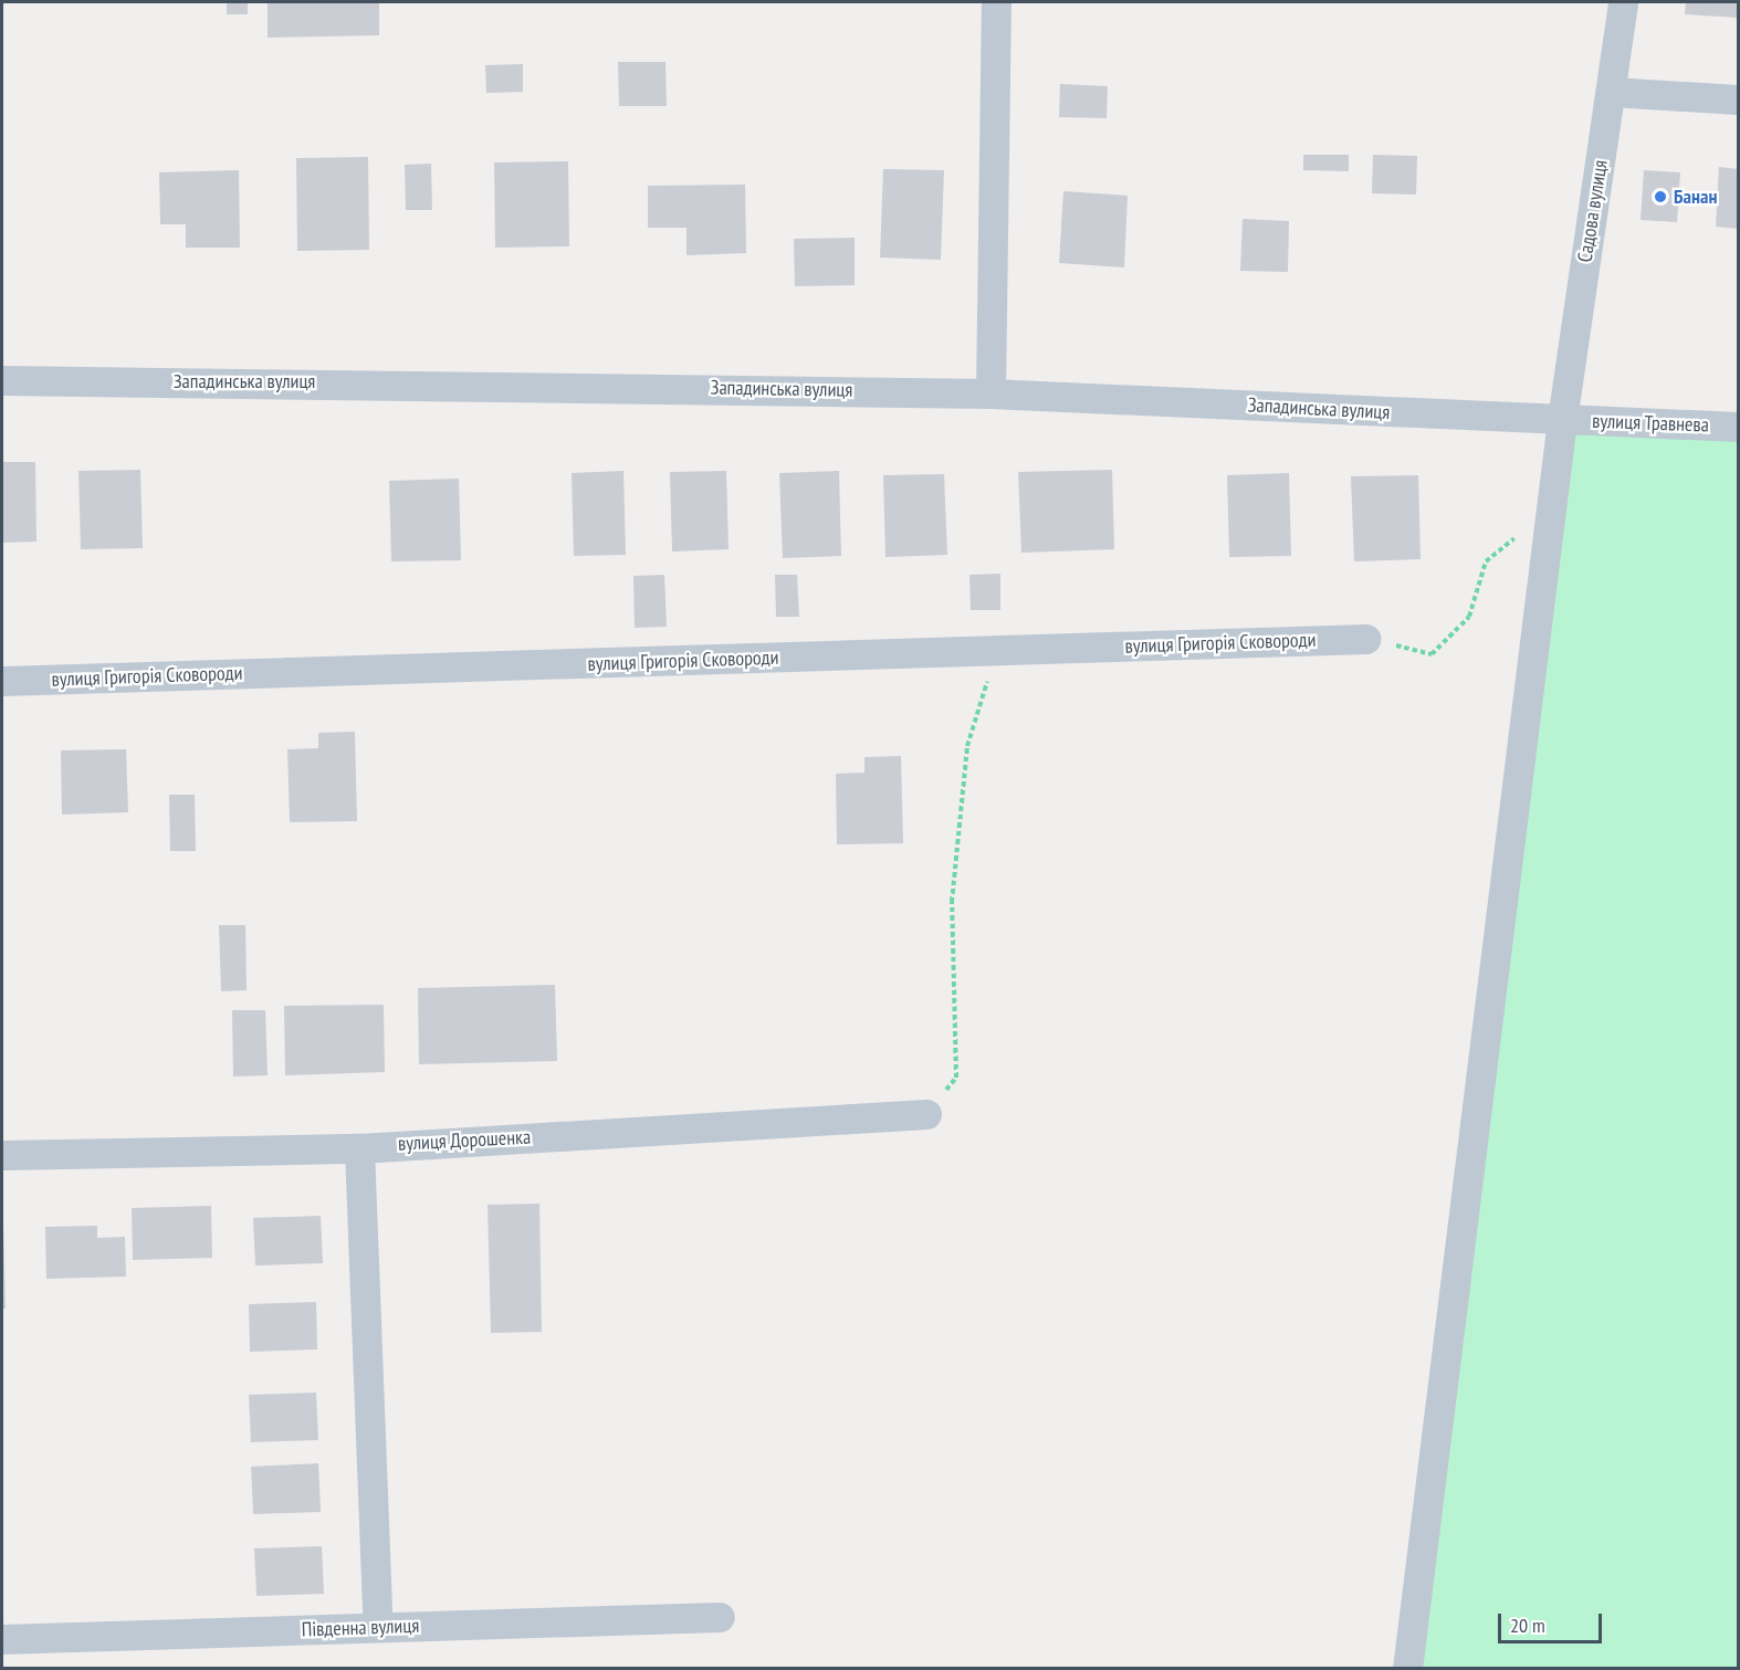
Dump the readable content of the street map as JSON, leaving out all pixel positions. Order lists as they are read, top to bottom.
{
  "streets": {
    "street": [
      "Садова вулиця",
      "Западинська вулиця",
      "вулиця Травнева",
      "вулиця Григорія Сковороди",
      "вулиця Дорошенка",
      "Південна вулиця"
    ]
  },
  "crossings": [
    ["Садова вулиця", "Западинська вулиця"],
    ["Садова вулиця", "вулиця Травнева"],
    ["Западинська вулиця", "вулиця Травнева"]
  ],
  "places": ["Банан"],
  "scale_bar": "20 m"
}
